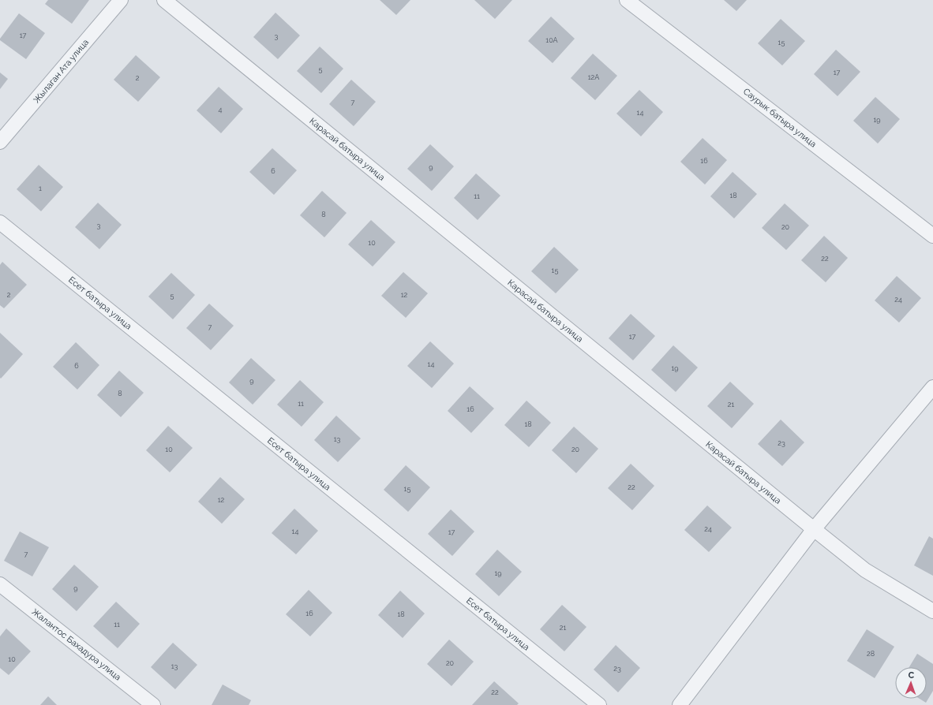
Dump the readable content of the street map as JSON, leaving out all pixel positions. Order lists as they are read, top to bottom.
{
  "streets": {
    "street": [
      "Жылаган Ата улица",
      "Саурык батыра улица",
      "Карасай батыра улица",
      "Есет батыра улица",
      "Жалантос Бахадура улица"
    ]
  },
  "house_numbers": [
    "17",
    "3",
    "10A",
    "15",
    "5",
    "17",
    "12A",
    "2",
    "7",
    "4",
    "14",
    "19",
    "16",
    "9",
    "6",
    "1",
    "18",
    "11",
    "8",
    "3",
    "20",
    "10",
    "22",
    "15",
    "2",
    "12",
    "5",
    "24",
    "7",
    "17",
    "14",
    "6",
    "19",
    "9",
    "8",
    "11",
    "21",
    "16",
    "18",
    "13",
    "23",
    "10",
    "20",
    "22",
    "15",
    "12",
    "24",
    "14",
    "17",
    "7",
    "19",
    "9",
    "16",
    "18",
    "11",
    "21",
    "28",
    "10",
    "20",
    "13",
    "23",
    "22"
  ],
  "north": "top"
}
